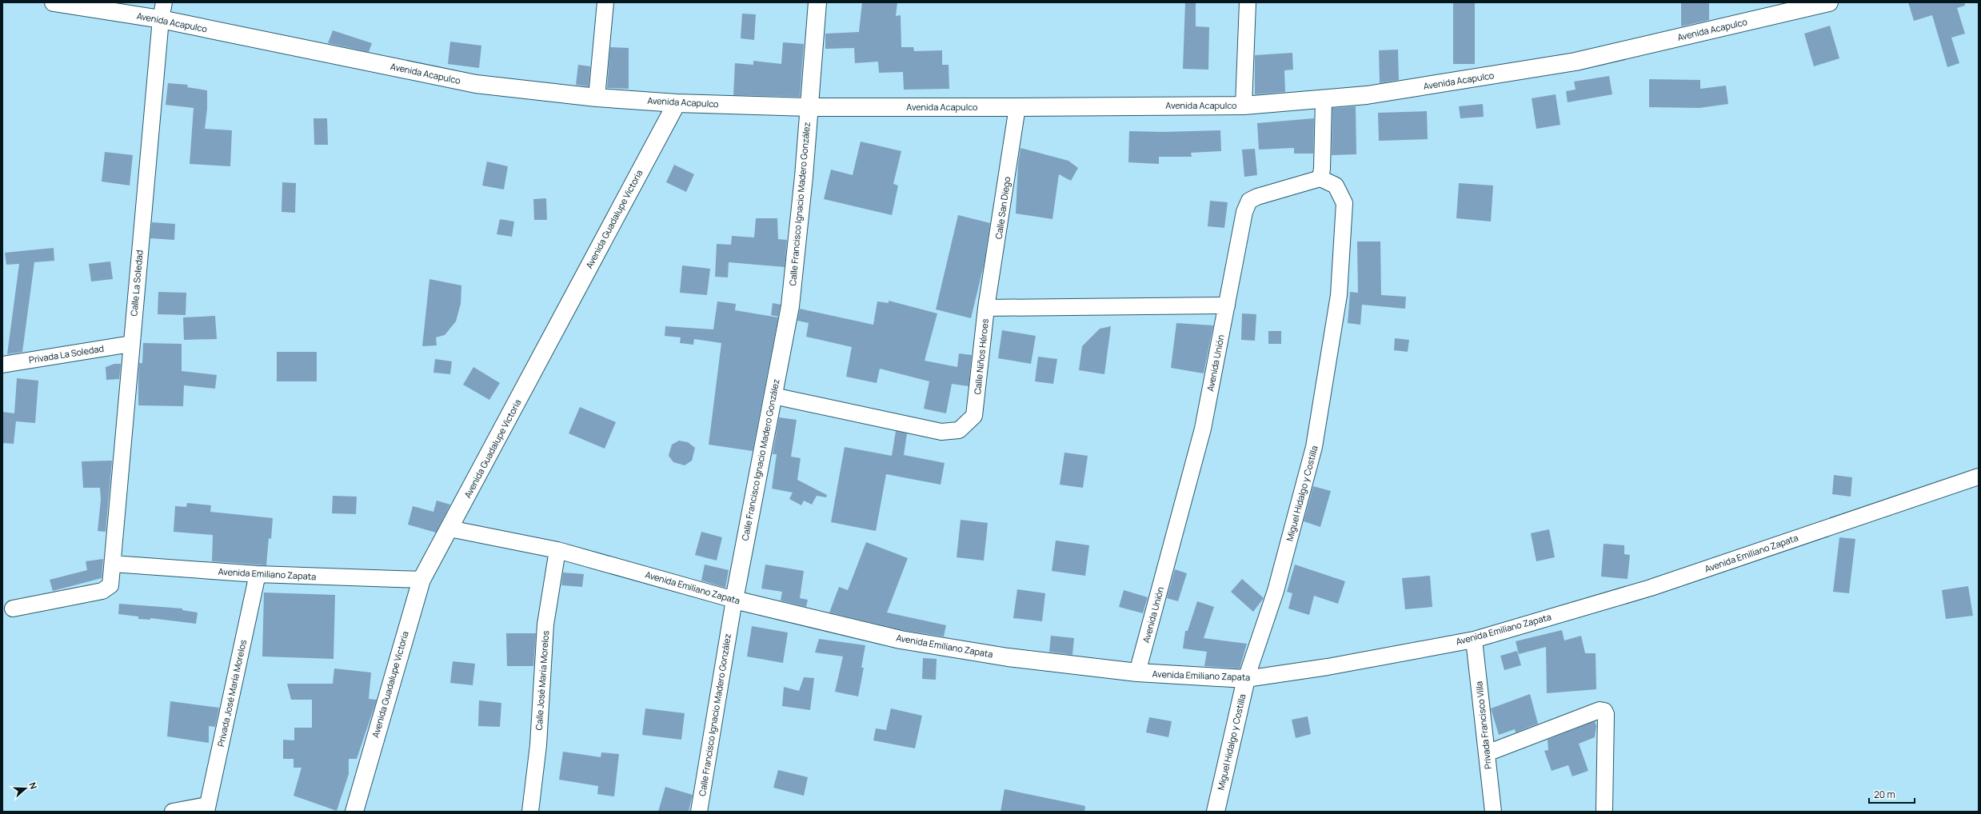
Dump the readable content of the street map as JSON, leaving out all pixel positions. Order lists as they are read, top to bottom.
{
  "streets": {
    "street": [
      "Avenida Acapulco",
      "Calle Francisco Ignacio Madero González",
      "Calle San Diego",
      "Avenida Guadalupe Victoria",
      "Calle La Soledad",
      "Privada La Soledad",
      "Calle Niños Héroes",
      "Avenida Unión",
      "Miguel Hidalgo y Costilla",
      "Avenida Emiliano Zapata",
      "Calle José María Morelos",
      "Privada José María Morelos",
      "Privada Francisco Villa"
    ]
  },
  "crossings": [
    ["Avenida Acapulco", "Calle Francisco Ignacio Madero González"],
    ["Avenida Acapulco", "Calle San Diego"],
    ["Avenida Acapulco", "Avenida Guadalupe Victoria"],
    ["Avenida Acapulco", "Calle La Soledad"],
    ["Calle Francisco Ignacio Madero González", "Calle Niños Héroes"],
    ["Calle Francisco Ignacio Madero González", "Avenida Emiliano Zapata"],
    ["Calle San Diego", "Calle Niños Héroes"],
    ["Avenida Guadalupe Victoria", "Avenida Emiliano Zapata"],
    ["Calle La Soledad", "Privada La Soledad"],
    ["Calle La Soledad", "Avenida Emiliano Zapata"],
    ["Calle Niños Héroes", "Avenida Unión"],
    ["Avenida Unión", "Miguel Hidalgo y Costilla"],
    ["Avenida Unión", "Avenida Emiliano Zapata"],
    ["Miguel Hidalgo y Costilla", "Avenida Emiliano Zapata"],
    ["Avenida Emiliano Zapata", "Calle José María Morelos"],
    ["Avenida Emiliano Zapata", "Privada José María Morelos"],
    ["Avenida Emiliano Zapata", "Privada Francisco Villa"]
  ],
  "scale_bar": "20 m",
  "north": "right"
}
